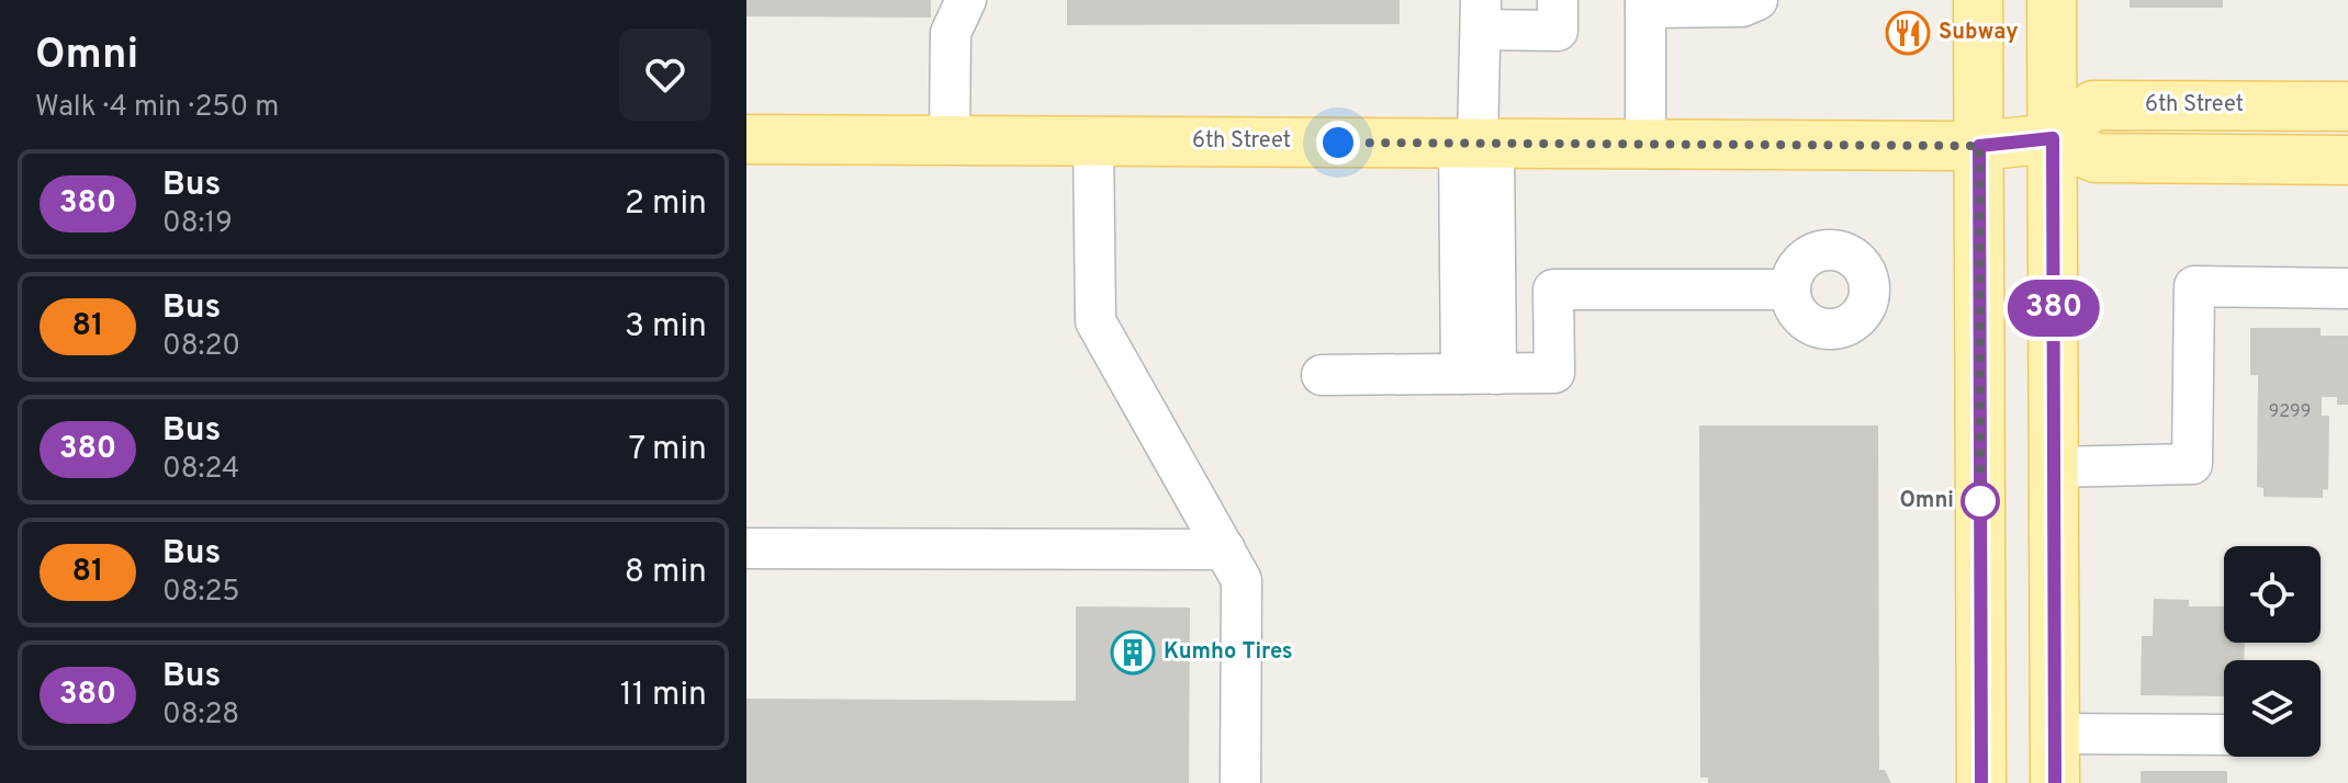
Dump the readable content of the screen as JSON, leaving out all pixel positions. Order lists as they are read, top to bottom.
{
  "streets": {
    "main road": ["6th Street"]
  },
  "places": {
    "restaurant": ["Subway"],
    "other": ["Omni"],
    "building": ["Kumho Tires"]
  },
  "lines": ["bus line 380"],
  "house_numbers": ["9299"],
  "page": {
    "heading": ["Omni", "Walk · 4 min · 250 m"],
    "on_map": "380",
    "list": [
      {
        "mark": "380",
        "name": "Bus",
        "note": "08:19",
        "value": "2 min"
      },
      {
        "mark": "81",
        "name": "Bus",
        "note": "08:20",
        "value": "3 min"
      },
      {
        "mark": "380",
        "name": "Bus",
        "note": "08:24",
        "value": "7 min"
      },
      {
        "mark": "81",
        "name": "Bus",
        "note": "08:25",
        "value": "8 min"
      },
      {
        "mark": "380",
        "name": "Bus",
        "note": "08:28",
        "value": "11 min"
      }
    ]
  }
}
